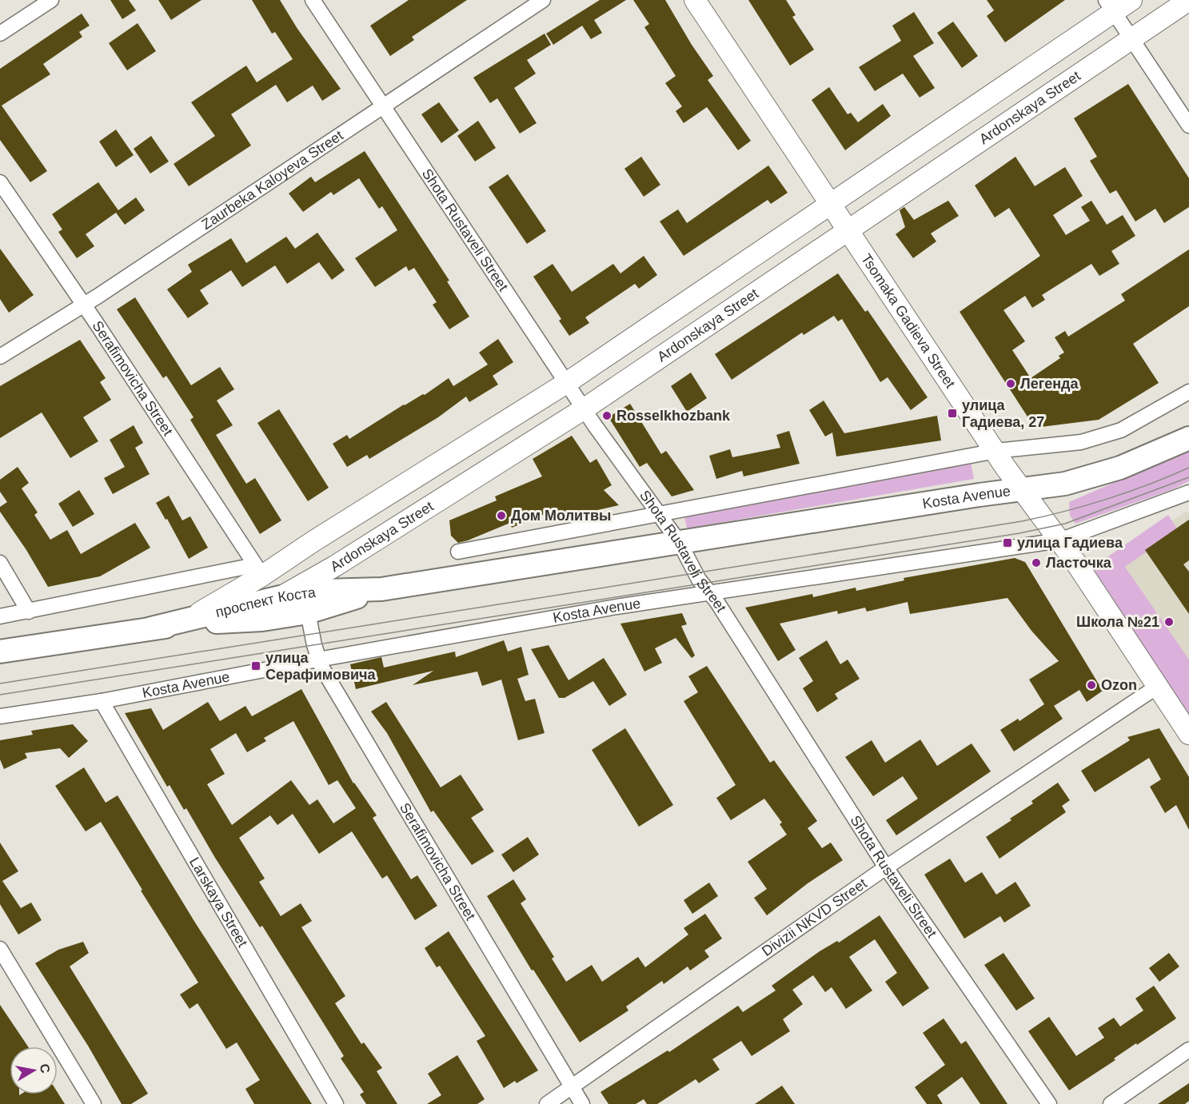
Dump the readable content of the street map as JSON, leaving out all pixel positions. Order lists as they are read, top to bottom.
{
  "streets": {
    "main road": [
      "Ardonskaya Street",
      "Tsomaka Gadieva Street",
      "Kosta Avenue",
      "проспект Коста"
    ],
    "street": [
      "Zaurbeka Kaloyeva Street",
      "Shota Rustaveli Street",
      "Serafimovicha Street",
      "Larskaya Street",
      "Divizii NKVD Street"
    ]
  },
  "crossings": [
    ["Ardonskaya Street", "Shota Rustaveli Street"],
    ["Ardonskaya Street", "Tsomaka Gadieva Street"],
    ["Ardonskaya Street", "Kosta Avenue"],
    ["Ardonskaya Street", "проспект Коста"],
    ["Zaurbeka Kaloyeva Street", "Shota Rustaveli Street"],
    ["Zaurbeka Kaloyeva Street", "Serafimovicha Street"],
    ["Shota Rustaveli Street", "Kosta Avenue"],
    ["Shota Rustaveli Street", "Divizii NKVD Street"],
    ["Tsomaka Gadieva Street", "Kosta Avenue"],
    ["Tsomaka Gadieva Street", "Divizii NKVD Street"],
    ["Serafimovicha Street", "Kosta Avenue"],
    ["Serafimovicha Street", "Divizii NKVD Street"],
    ["Kosta Avenue", "проспект Коста"],
    ["Kosta Avenue", "Larskaya Street"]
  ],
  "places": {
    "other": [
      "Легенда",
      "Rosselkhozbank",
      "Дом Молитвы",
      "Ласточка",
      "Школа №21",
      "Ozon"
    ],
    "transit": ["улица Гадиева, 27", "улица Гадиева", "улица Серафимовича"]
  },
  "north": "right"
}
